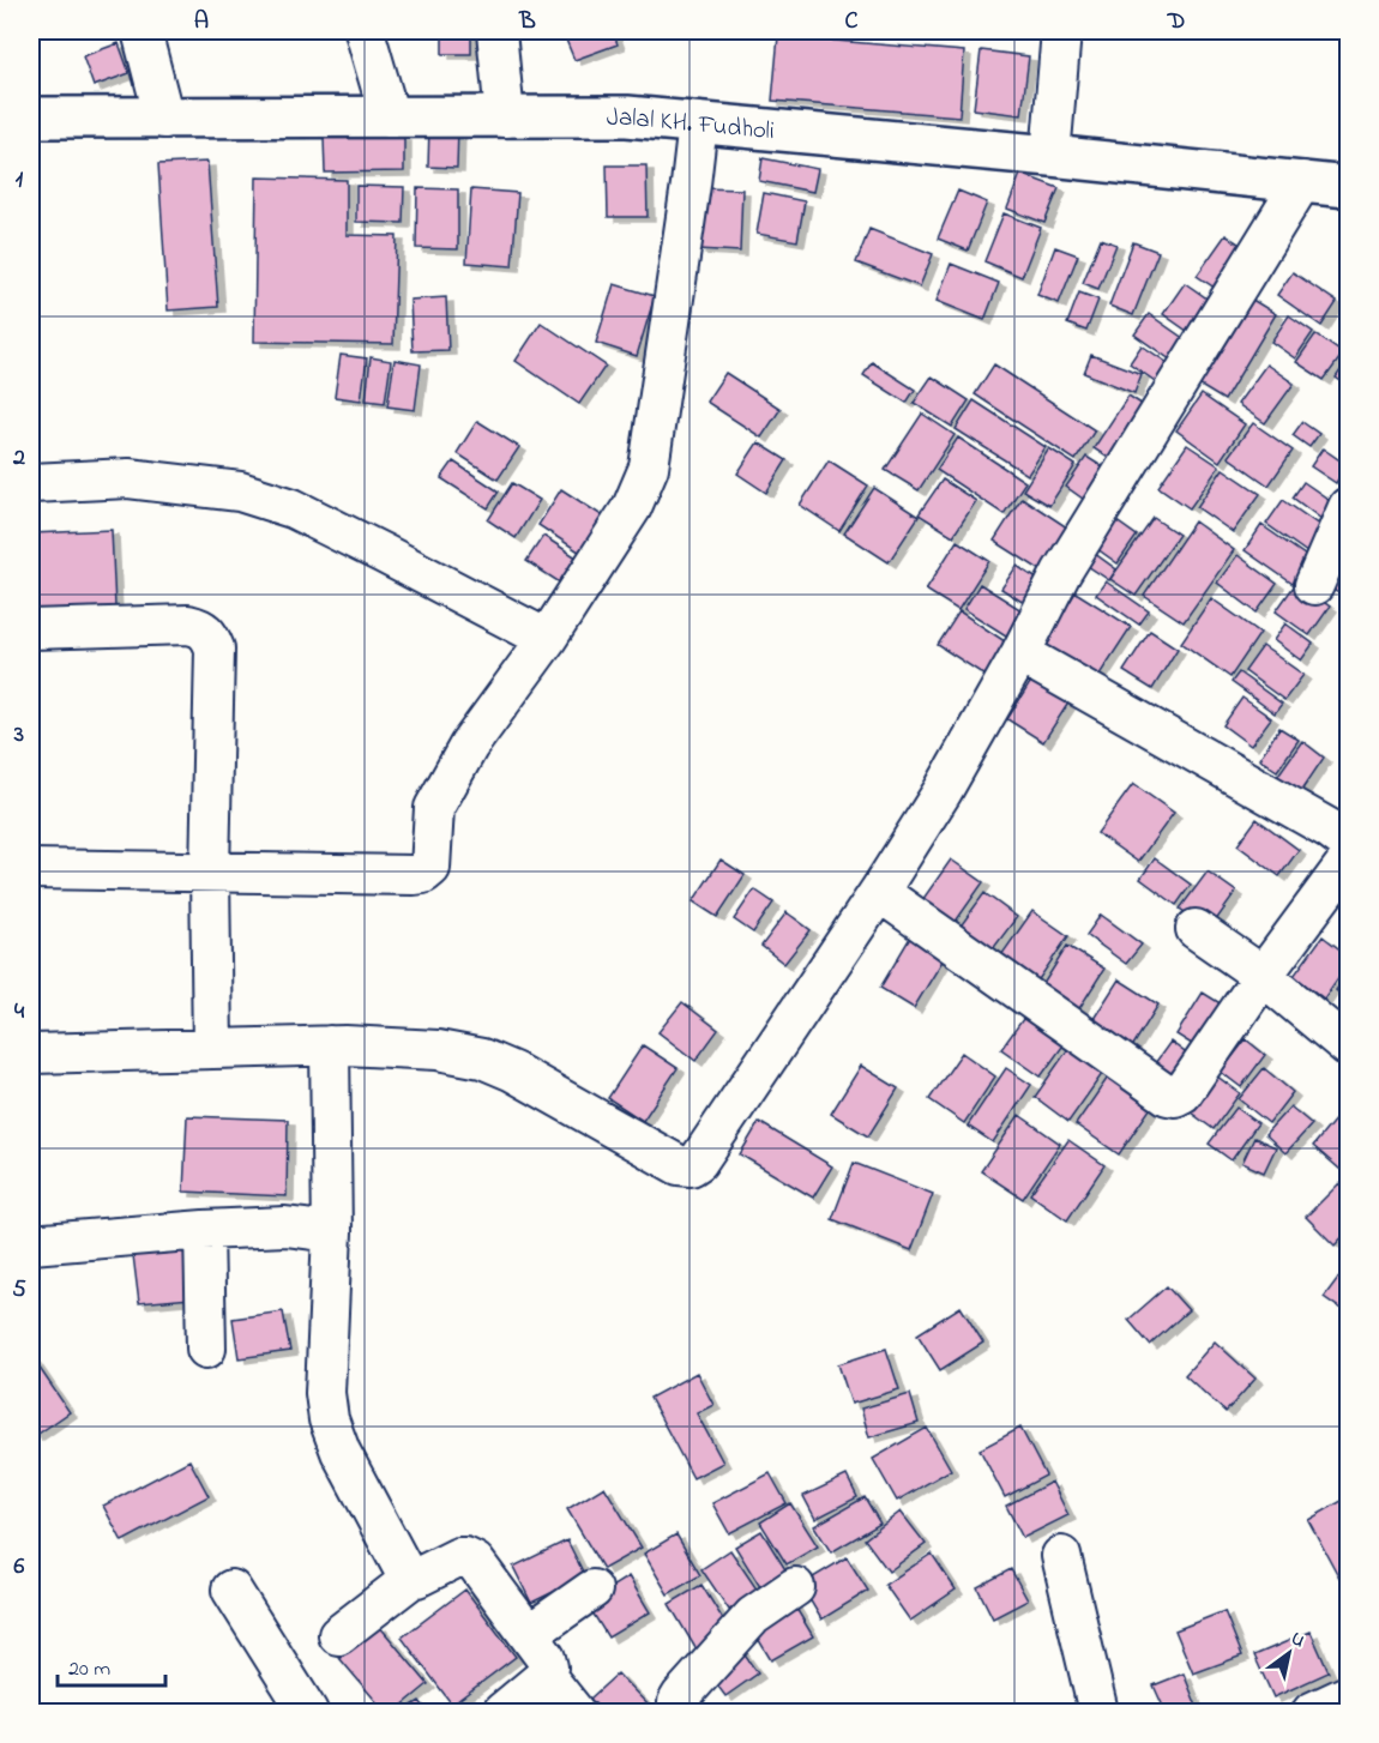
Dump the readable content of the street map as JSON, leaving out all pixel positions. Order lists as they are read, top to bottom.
{
  "streets": {
    "main road": ["Jalal KH. Fudholi"]
  },
  "scale_bar": "20 m",
  "north": "top right",
  "grid": {
    "columns": [
      "A",
      "B",
      "C",
      "D"
    ],
    "rows": [
      "1",
      "2",
      "3",
      "4",
      "5",
      "6"
    ]
  }
}
